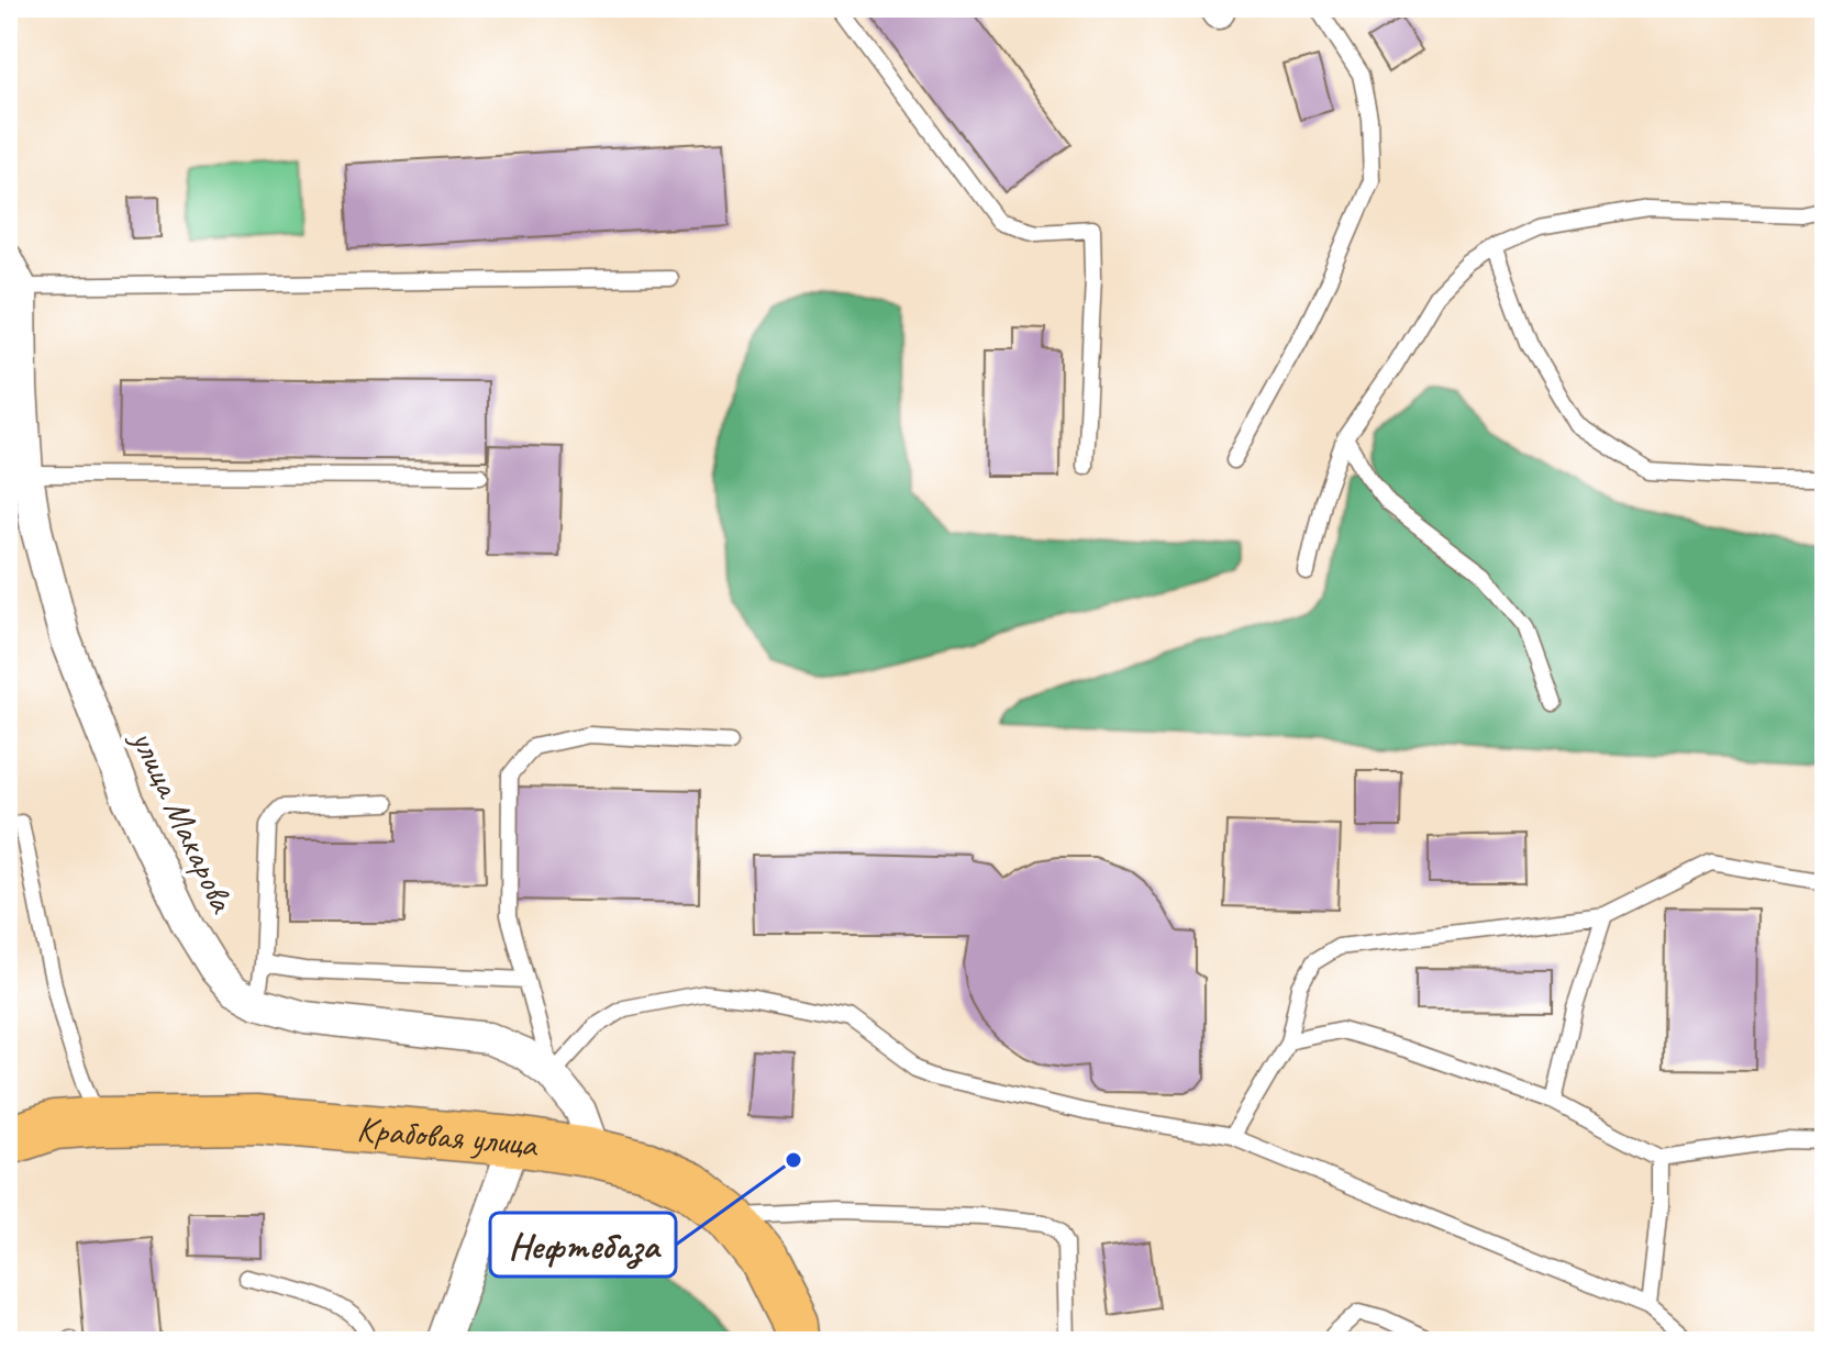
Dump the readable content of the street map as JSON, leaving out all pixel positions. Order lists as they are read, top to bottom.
{
  "streets": {
    "main road": ["Крабовая улица"],
    "street": ["улица Макарова"]
  },
  "crossings": [
    ["улица Макарова", "Крабовая улица"]
  ],
  "places": ["Нефтебаза"]
}
